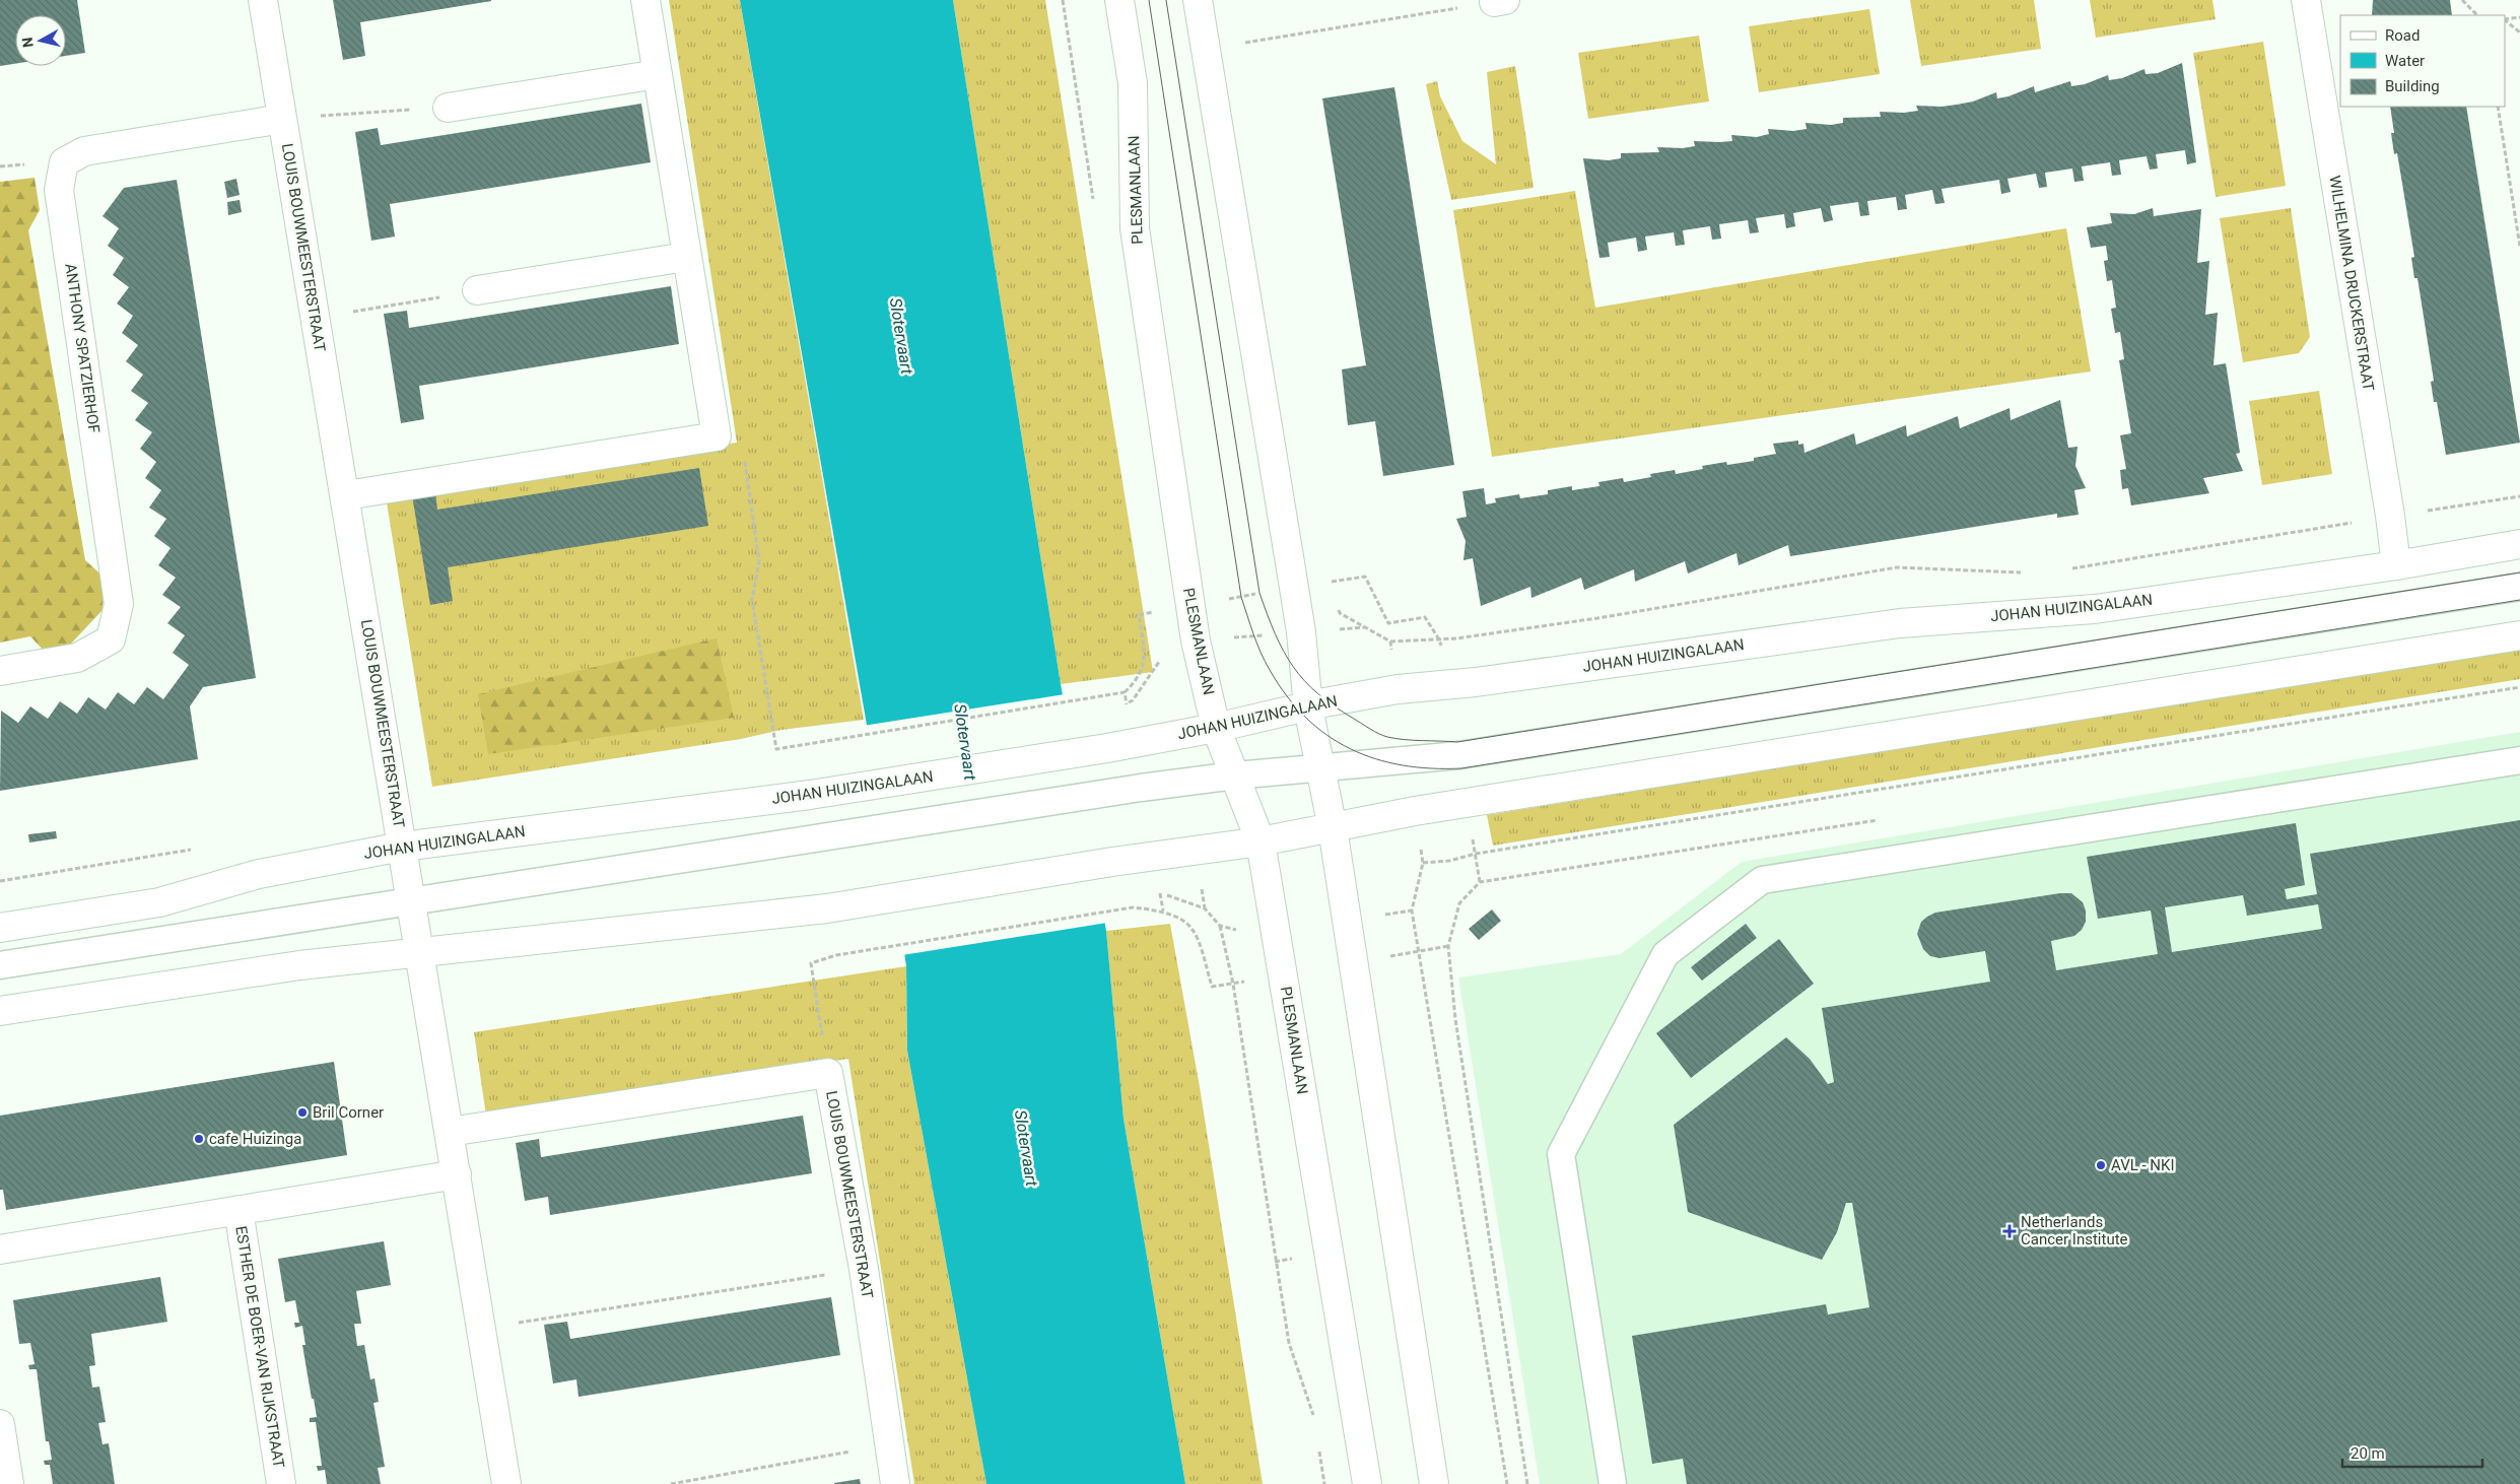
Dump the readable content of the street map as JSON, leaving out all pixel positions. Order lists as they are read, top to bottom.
{
  "streets": {
    "street": [
      "PLESMANLAAN",
      "LOUIS BOUWMEESTERSTRAAT",
      "WILHELMINA DRUCKERSTRAAT",
      "ANTHONY SPATZIERHOF",
      "JOHAN HUIZINGALAAN",
      "ESTHER DE BOER-VAN RIJKSTRAAT"
    ]
  },
  "crossings": [
    ["PLESMANLAAN", "JOHAN HUIZINGALAAN"],
    ["LOUIS BOUWMEESTERSTRAAT", "ANTHONY SPATZIERHOF"],
    ["LOUIS BOUWMEESTERSTRAAT", "JOHAN HUIZINGALAAN"],
    ["LOUIS BOUWMEESTERSTRAAT", "ESTHER DE BOER-VAN RIJKSTRAAT"],
    ["WILHELMINA DRUCKERSTRAAT", "JOHAN HUIZINGALAAN"]
  ],
  "water": ["Slotervaart"],
  "places": {
    "other": ["Bril Corner", "cafe Huizinga", "AVL - NKI"],
    "health": ["Netherlands Cancer Institute"]
  },
  "legend": ["Road", "Water", "Building"],
  "scale_bar": "20 m",
  "north": "left"
}
